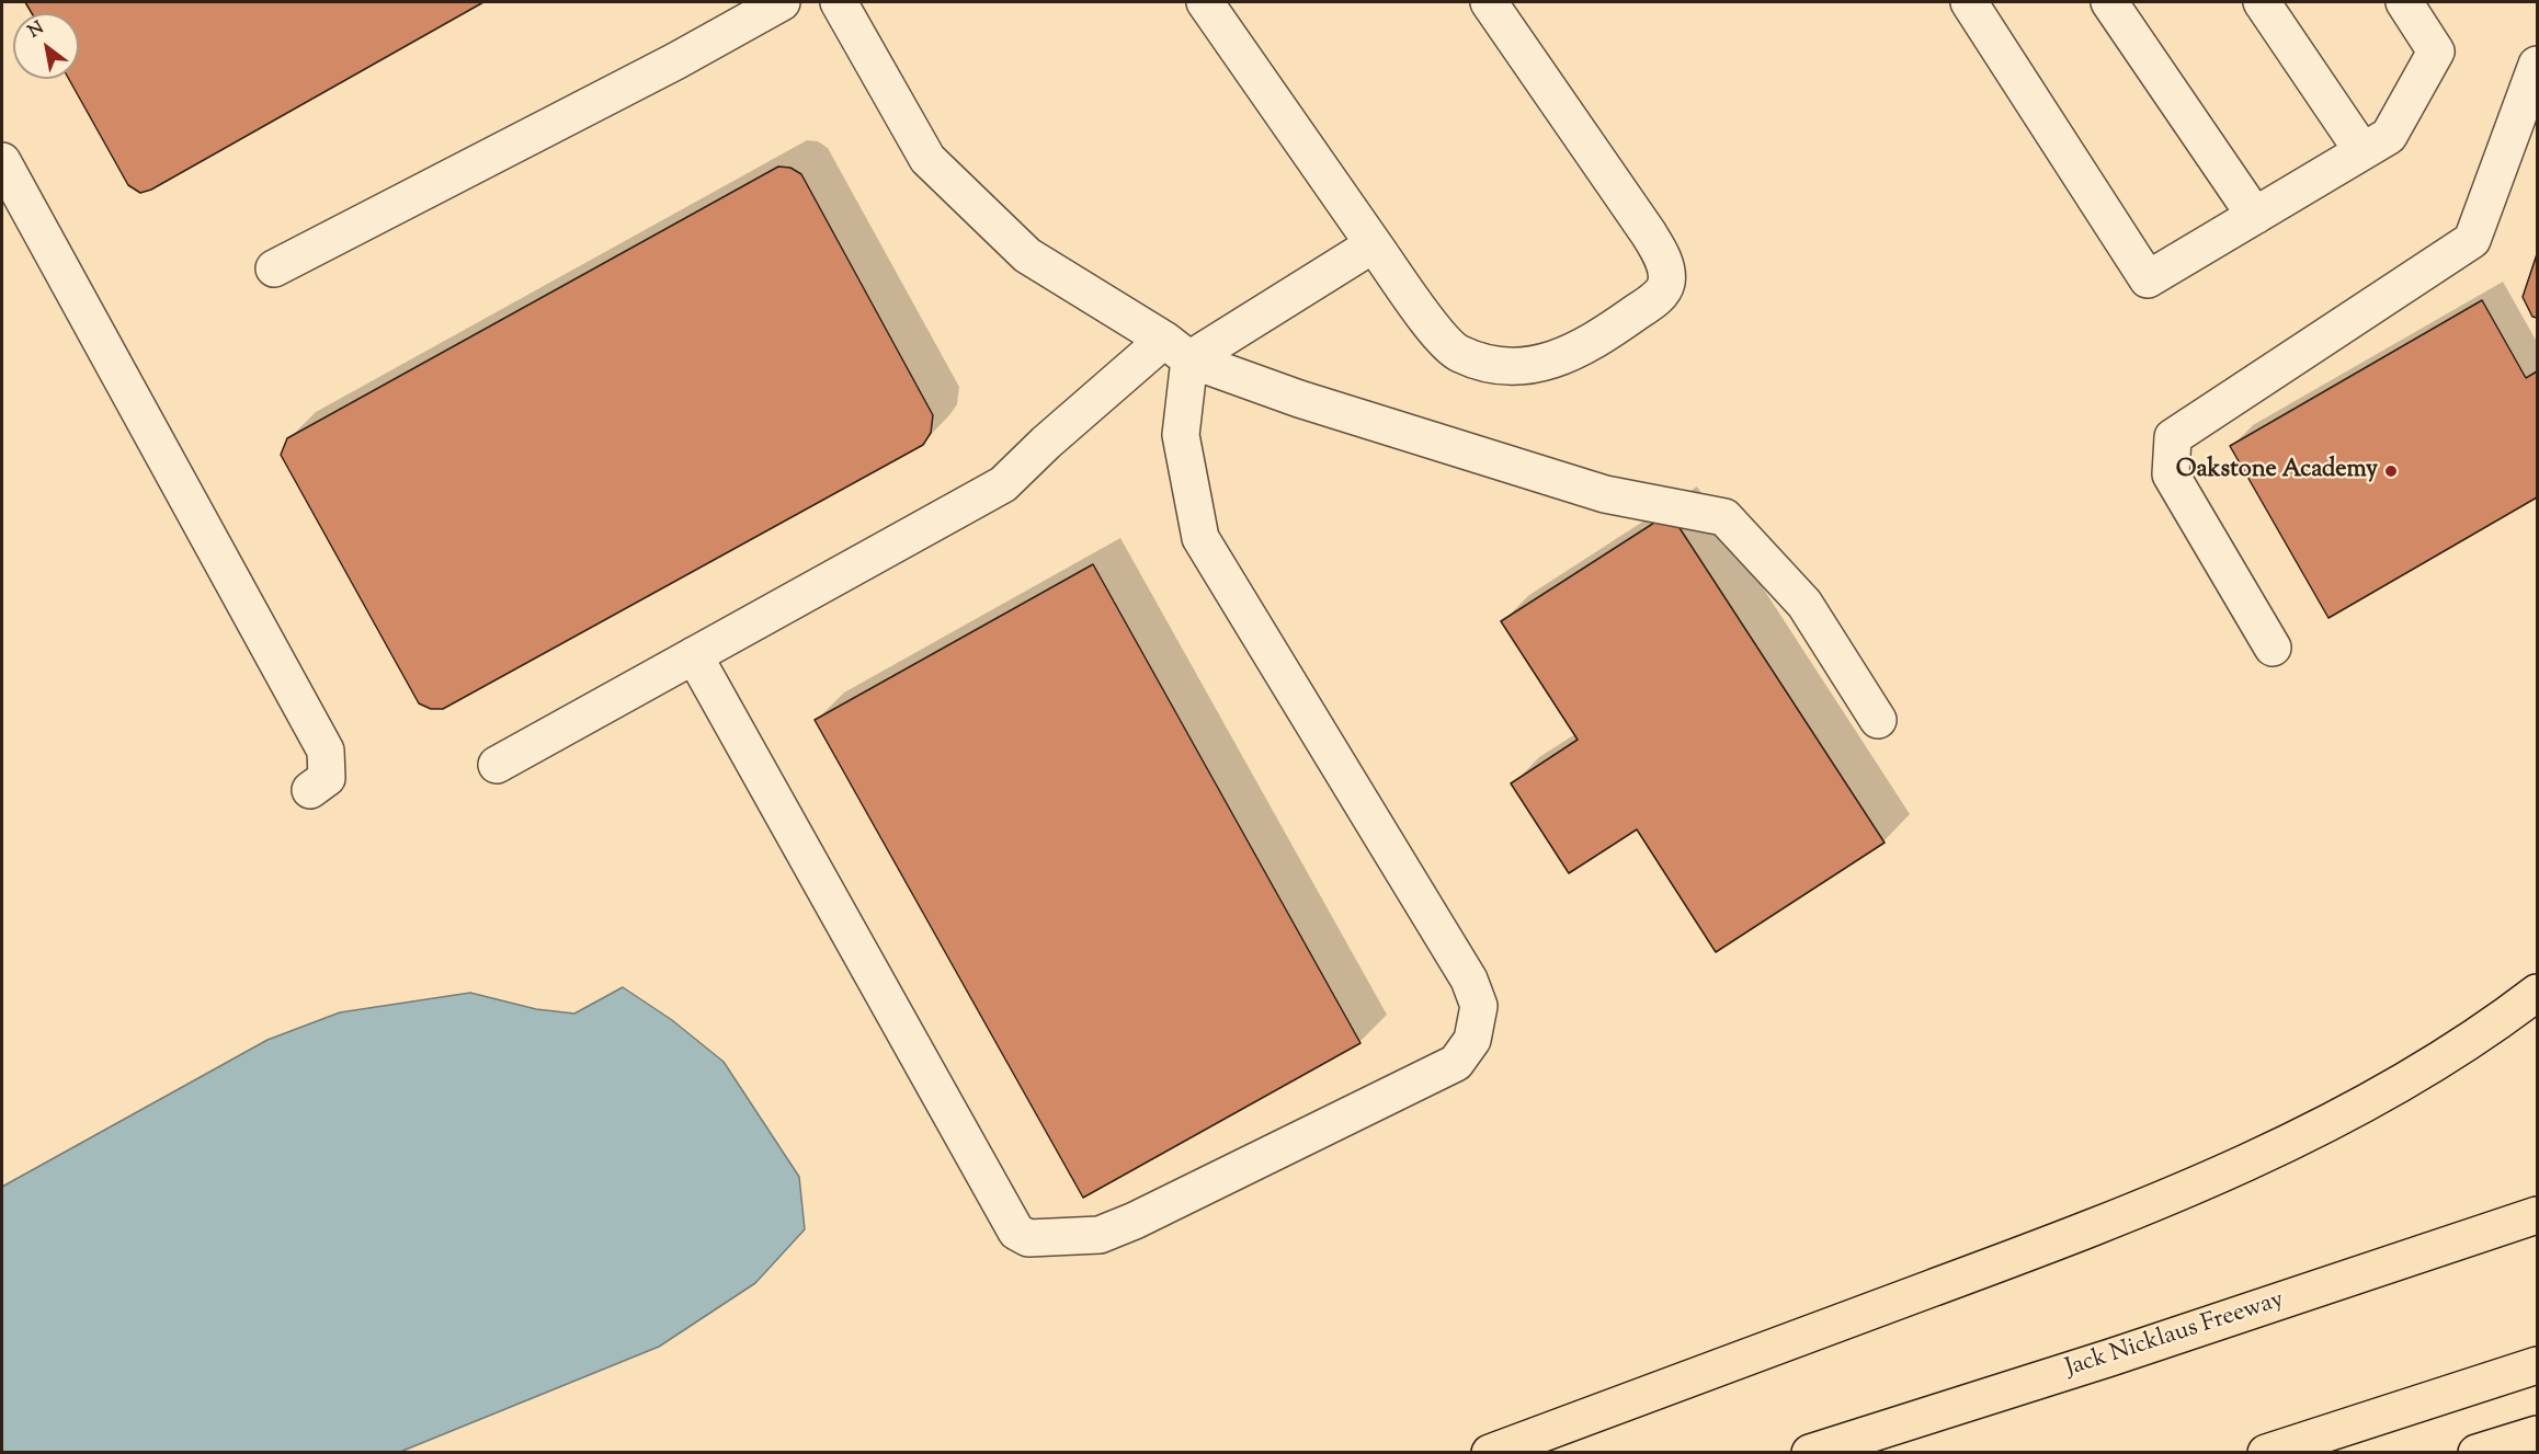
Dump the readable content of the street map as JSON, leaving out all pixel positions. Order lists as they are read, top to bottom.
{
  "streets": {
    "highway": ["Jack Nicklaus Freeway"]
  },
  "places": ["Oakstone Academy"],
  "north": "top left"
}
